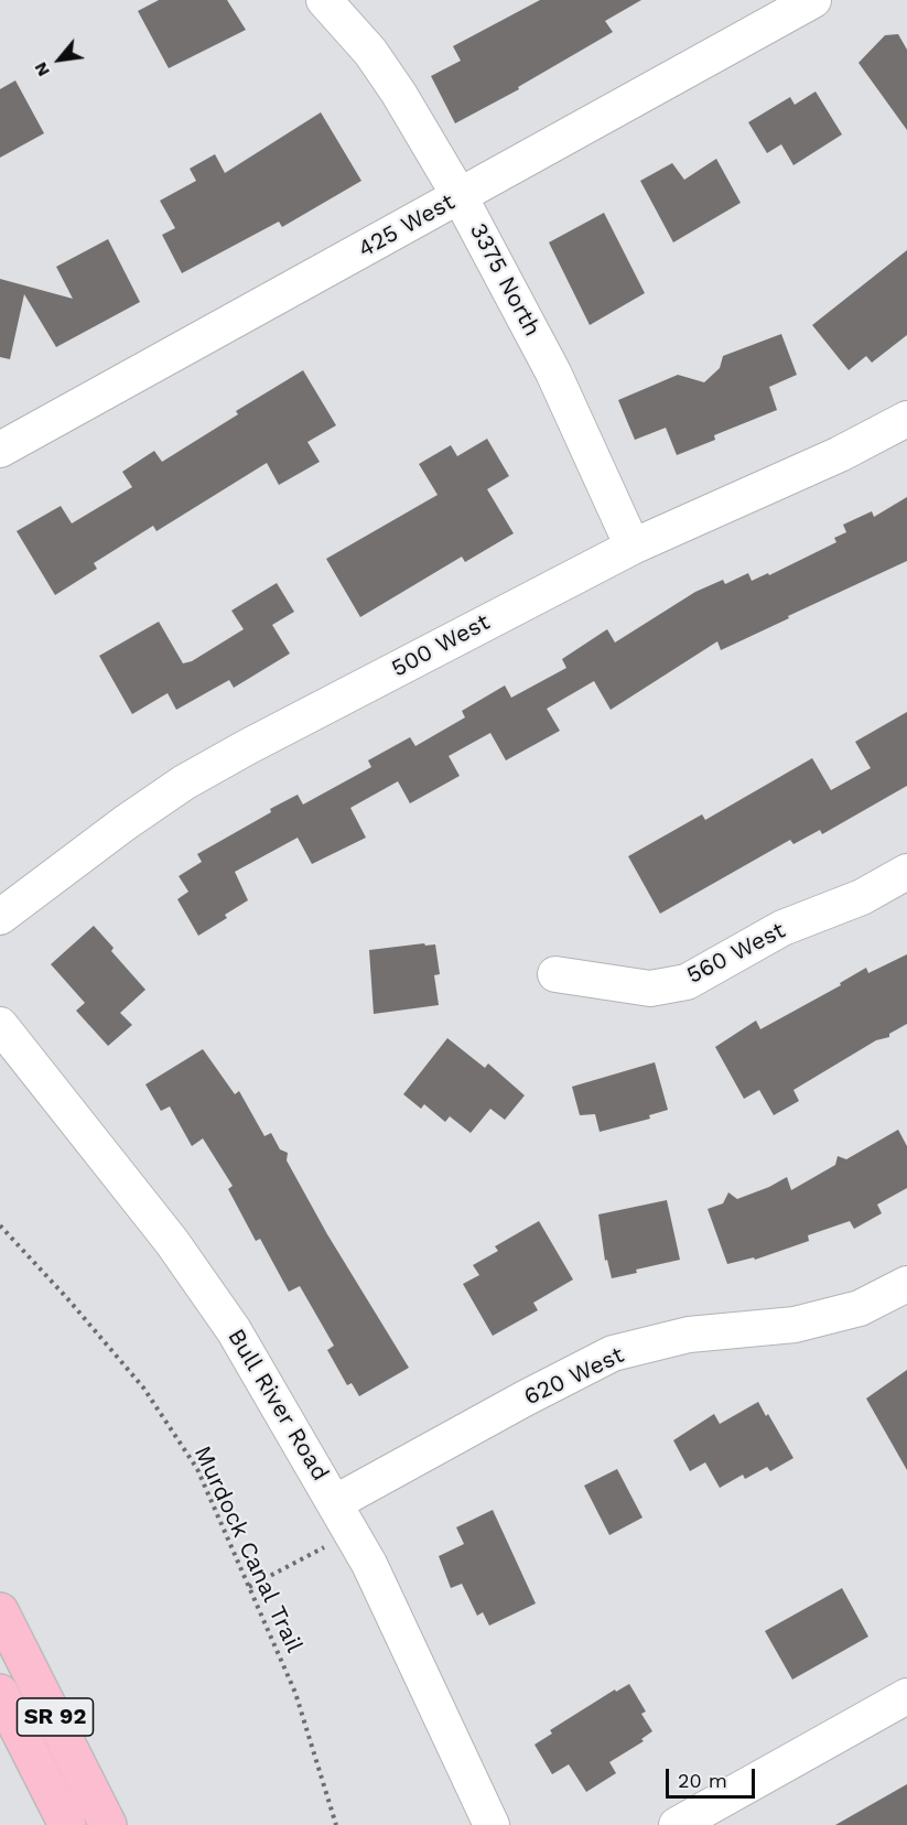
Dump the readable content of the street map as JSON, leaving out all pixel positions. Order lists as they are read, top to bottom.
{
  "streets": {
    "main road": ["SR 92"],
    "street": [
      "425 West",
      "3375 North",
      "500 West",
      "560 West",
      "620 West",
      "Bull River Road"
    ],
    "path": ["Murdock Canal Trail"]
  },
  "crossings": [
    ["425 West", "3375 North"],
    ["3375 North", "500 West"],
    ["620 West", "Bull River Road"]
  ],
  "scale_bar": "20 m",
  "north": "bottom left"
}
